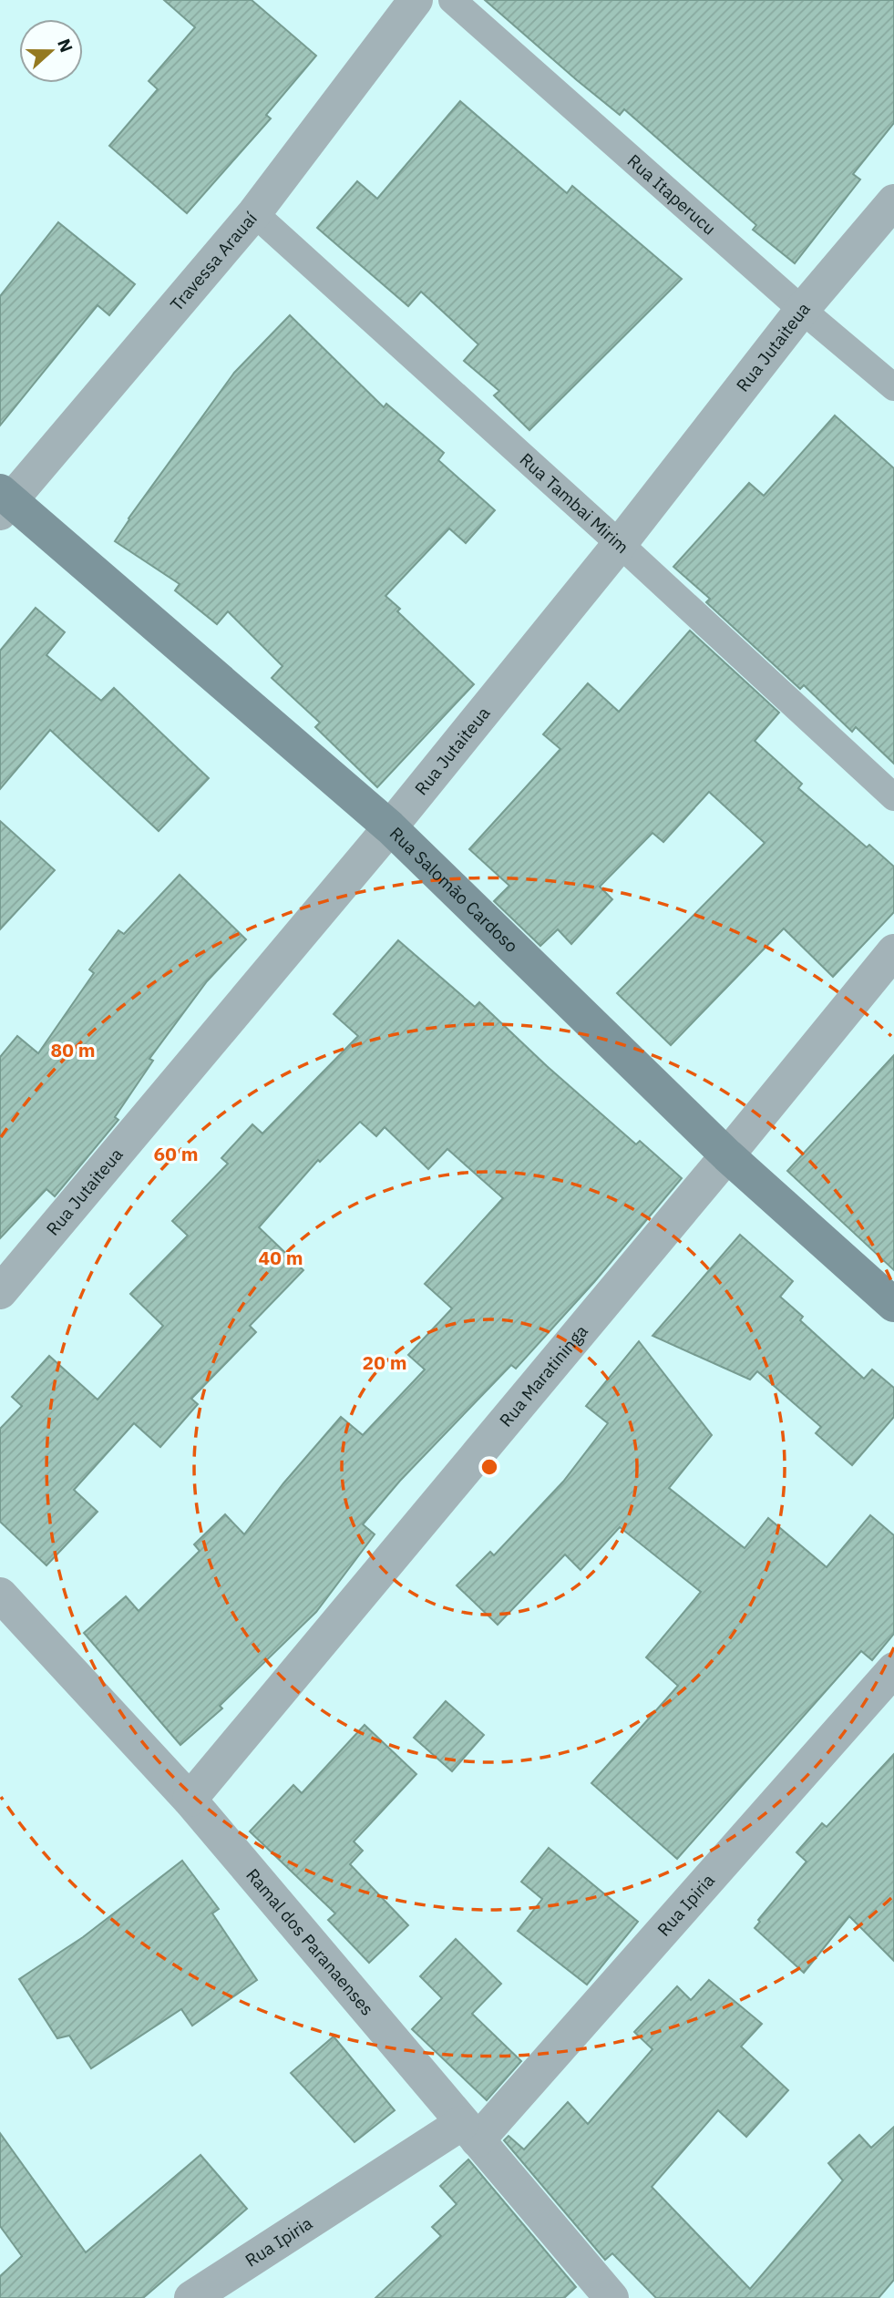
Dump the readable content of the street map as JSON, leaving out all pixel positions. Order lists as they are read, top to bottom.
{
  "streets": {
    "street": [
      "Travessa Arauaí",
      "Rua Jutaiteua",
      "Rua Salomão Cardoso",
      "Rua Maratininga",
      "Rua Ipiria",
      "Ramal dos Paranaenses"
    ],
    "lane": ["Rua Itaperucu", "Rua Tambai Mirim"]
  },
  "crossings": [
    ["Rua Itaperucu", "Rua Jutaiteua"],
    ["Travessa Arauaí", "Rua Tambai Mirim"],
    ["Travessa Arauaí", "Rua Salomão Cardoso"],
    ["Rua Jutaiteua", "Rua Tambai Mirim"],
    ["Rua Jutaiteua", "Rua Salomão Cardoso"],
    ["Rua Salomão Cardoso", "Rua Maratininga"],
    ["Rua Maratininga", "Ramal dos Paranaenses"],
    ["Rua Ipiria", "Ramal dos Paranaenses"]
  ],
  "north": "right",
  "rings": [
    "80 m",
    "60 m",
    "40 m",
    "20 m"
  ]
}
